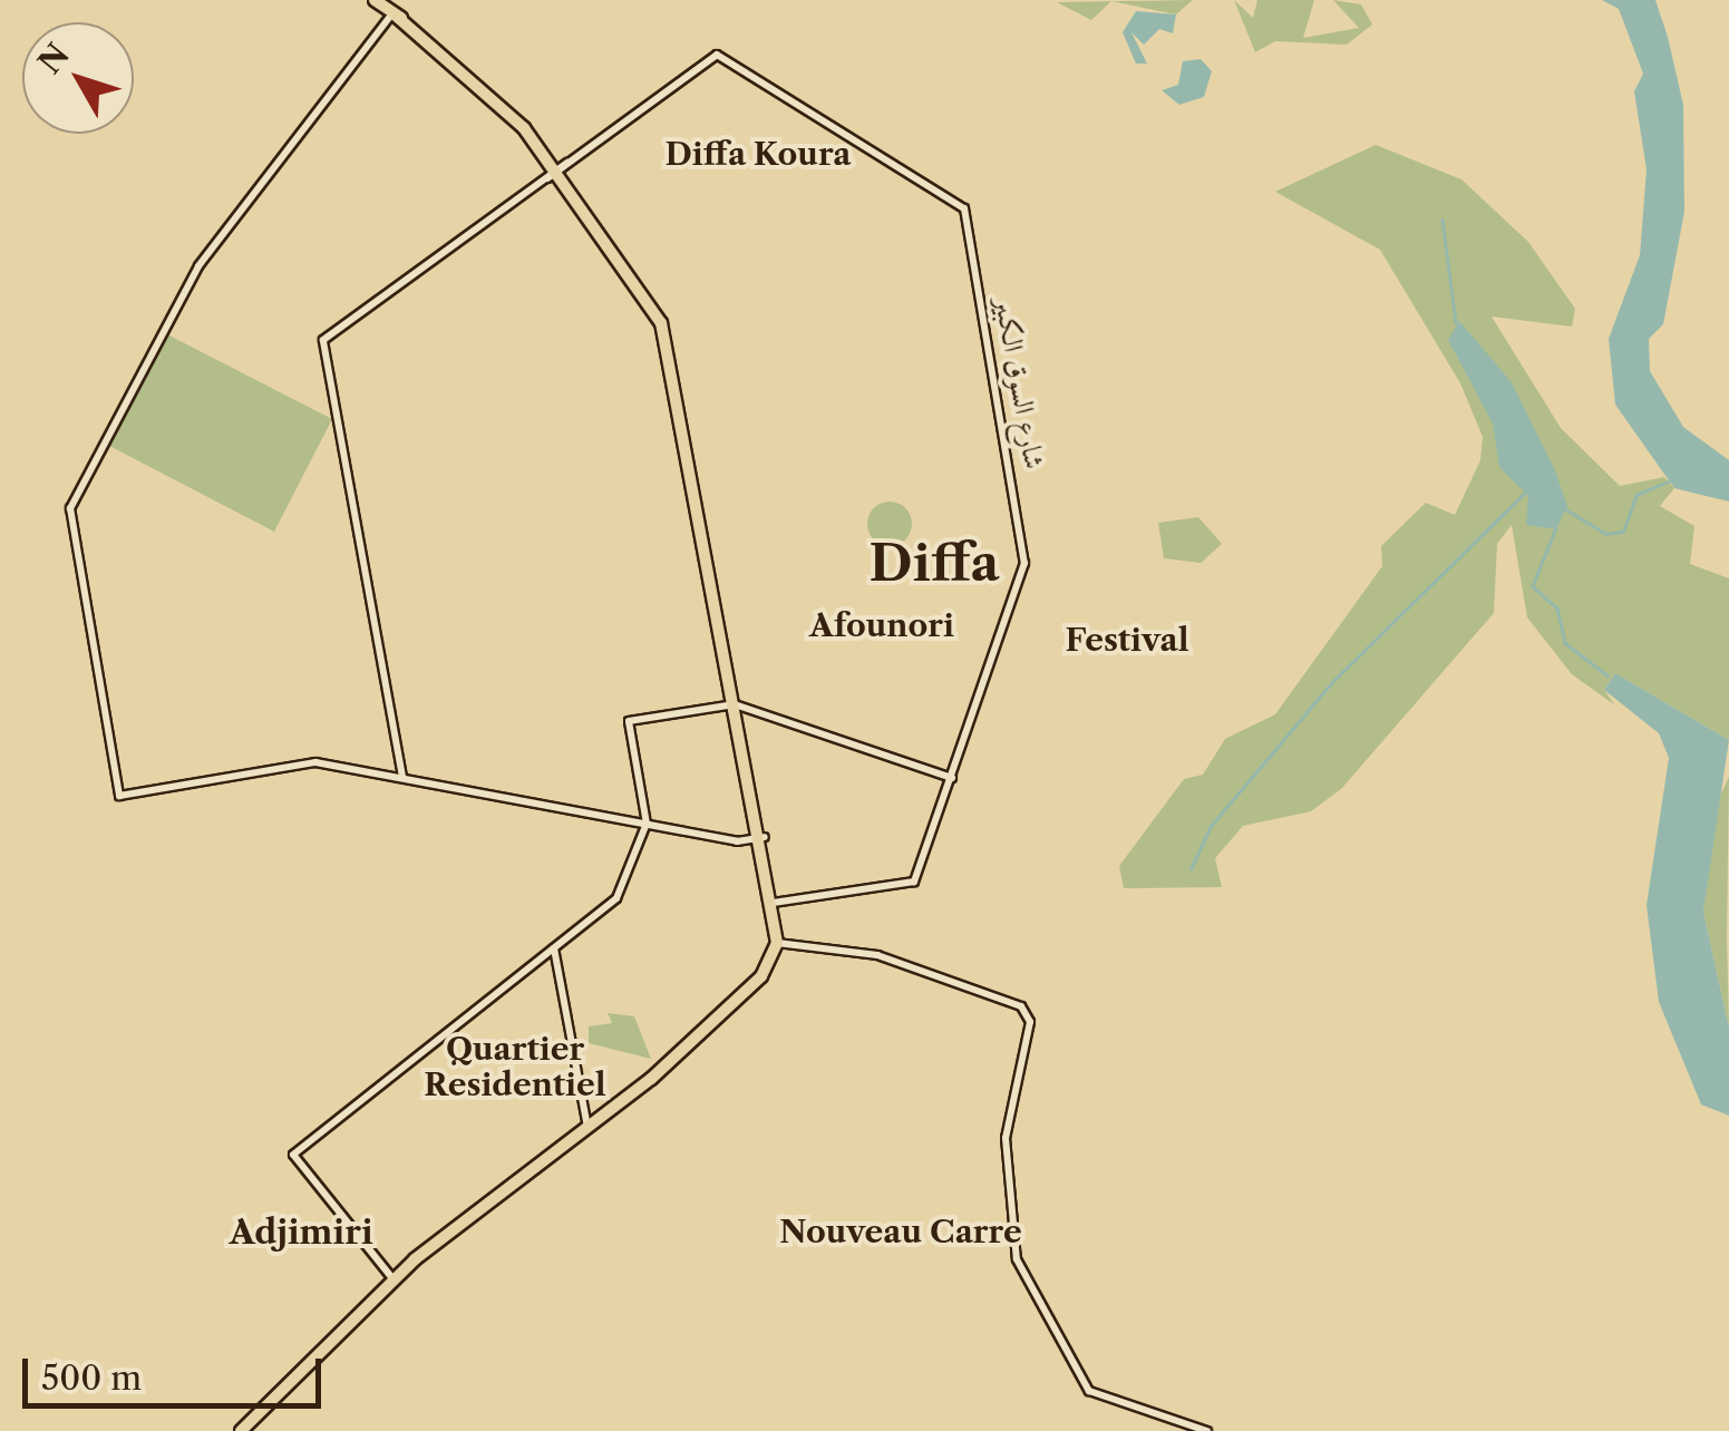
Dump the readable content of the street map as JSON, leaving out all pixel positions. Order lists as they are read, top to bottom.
{
  "streets": {
    "street": ["شارع السوق الكبير"]
  },
  "districts": [
    "Diffa Koura",
    "Diffa",
    "Afounori",
    "Festival",
    "Quartier Residentiel",
    "Nouveau Carre",
    "Adjimiri"
  ],
  "scale_bar": "500 m",
  "north": "top left"
}
